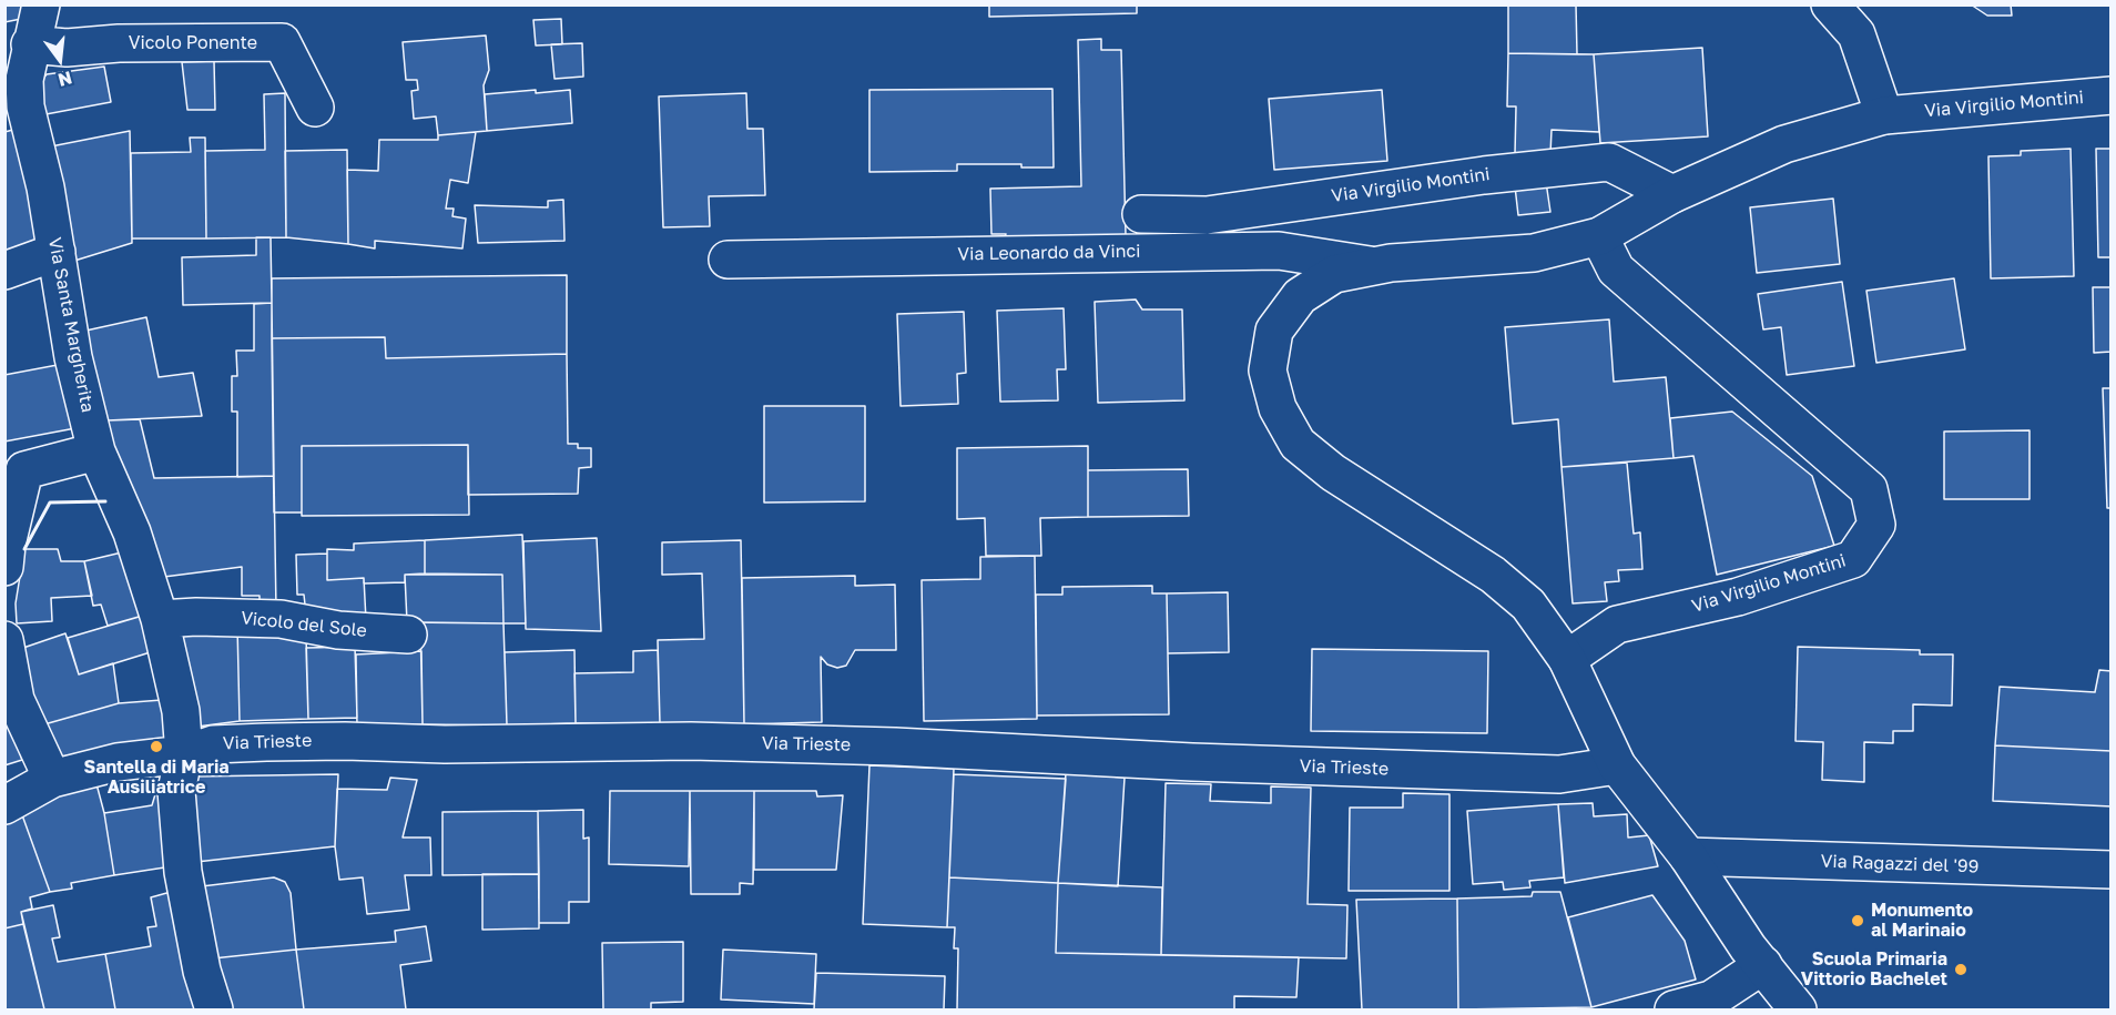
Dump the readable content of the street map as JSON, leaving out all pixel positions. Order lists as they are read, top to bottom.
{
  "streets": {
    "street": [
      "Vicolo Ponente",
      "Via Virgilio Montini",
      "Via Leonardo da Vinci",
      "Via Santa Margherita",
      "Vicolo del Sole",
      "Via Trieste",
      "Via Ragazzi del '99"
    ]
  },
  "crossings": [
    ["Vicolo Ponente", "Via Santa Margherita"],
    ["Via Virgilio Montini", "Via Leonardo da Vinci"],
    ["Via Santa Margherita", "Vicolo del Sole"],
    ["Via Santa Margherita", "Via Trieste"]
  ],
  "places": ["Santella di Maria Ausiliatrice", "Monumento al Marinaio", "Scuola Primaria Vittorio Bachelet"],
  "north": "bottom"
}
